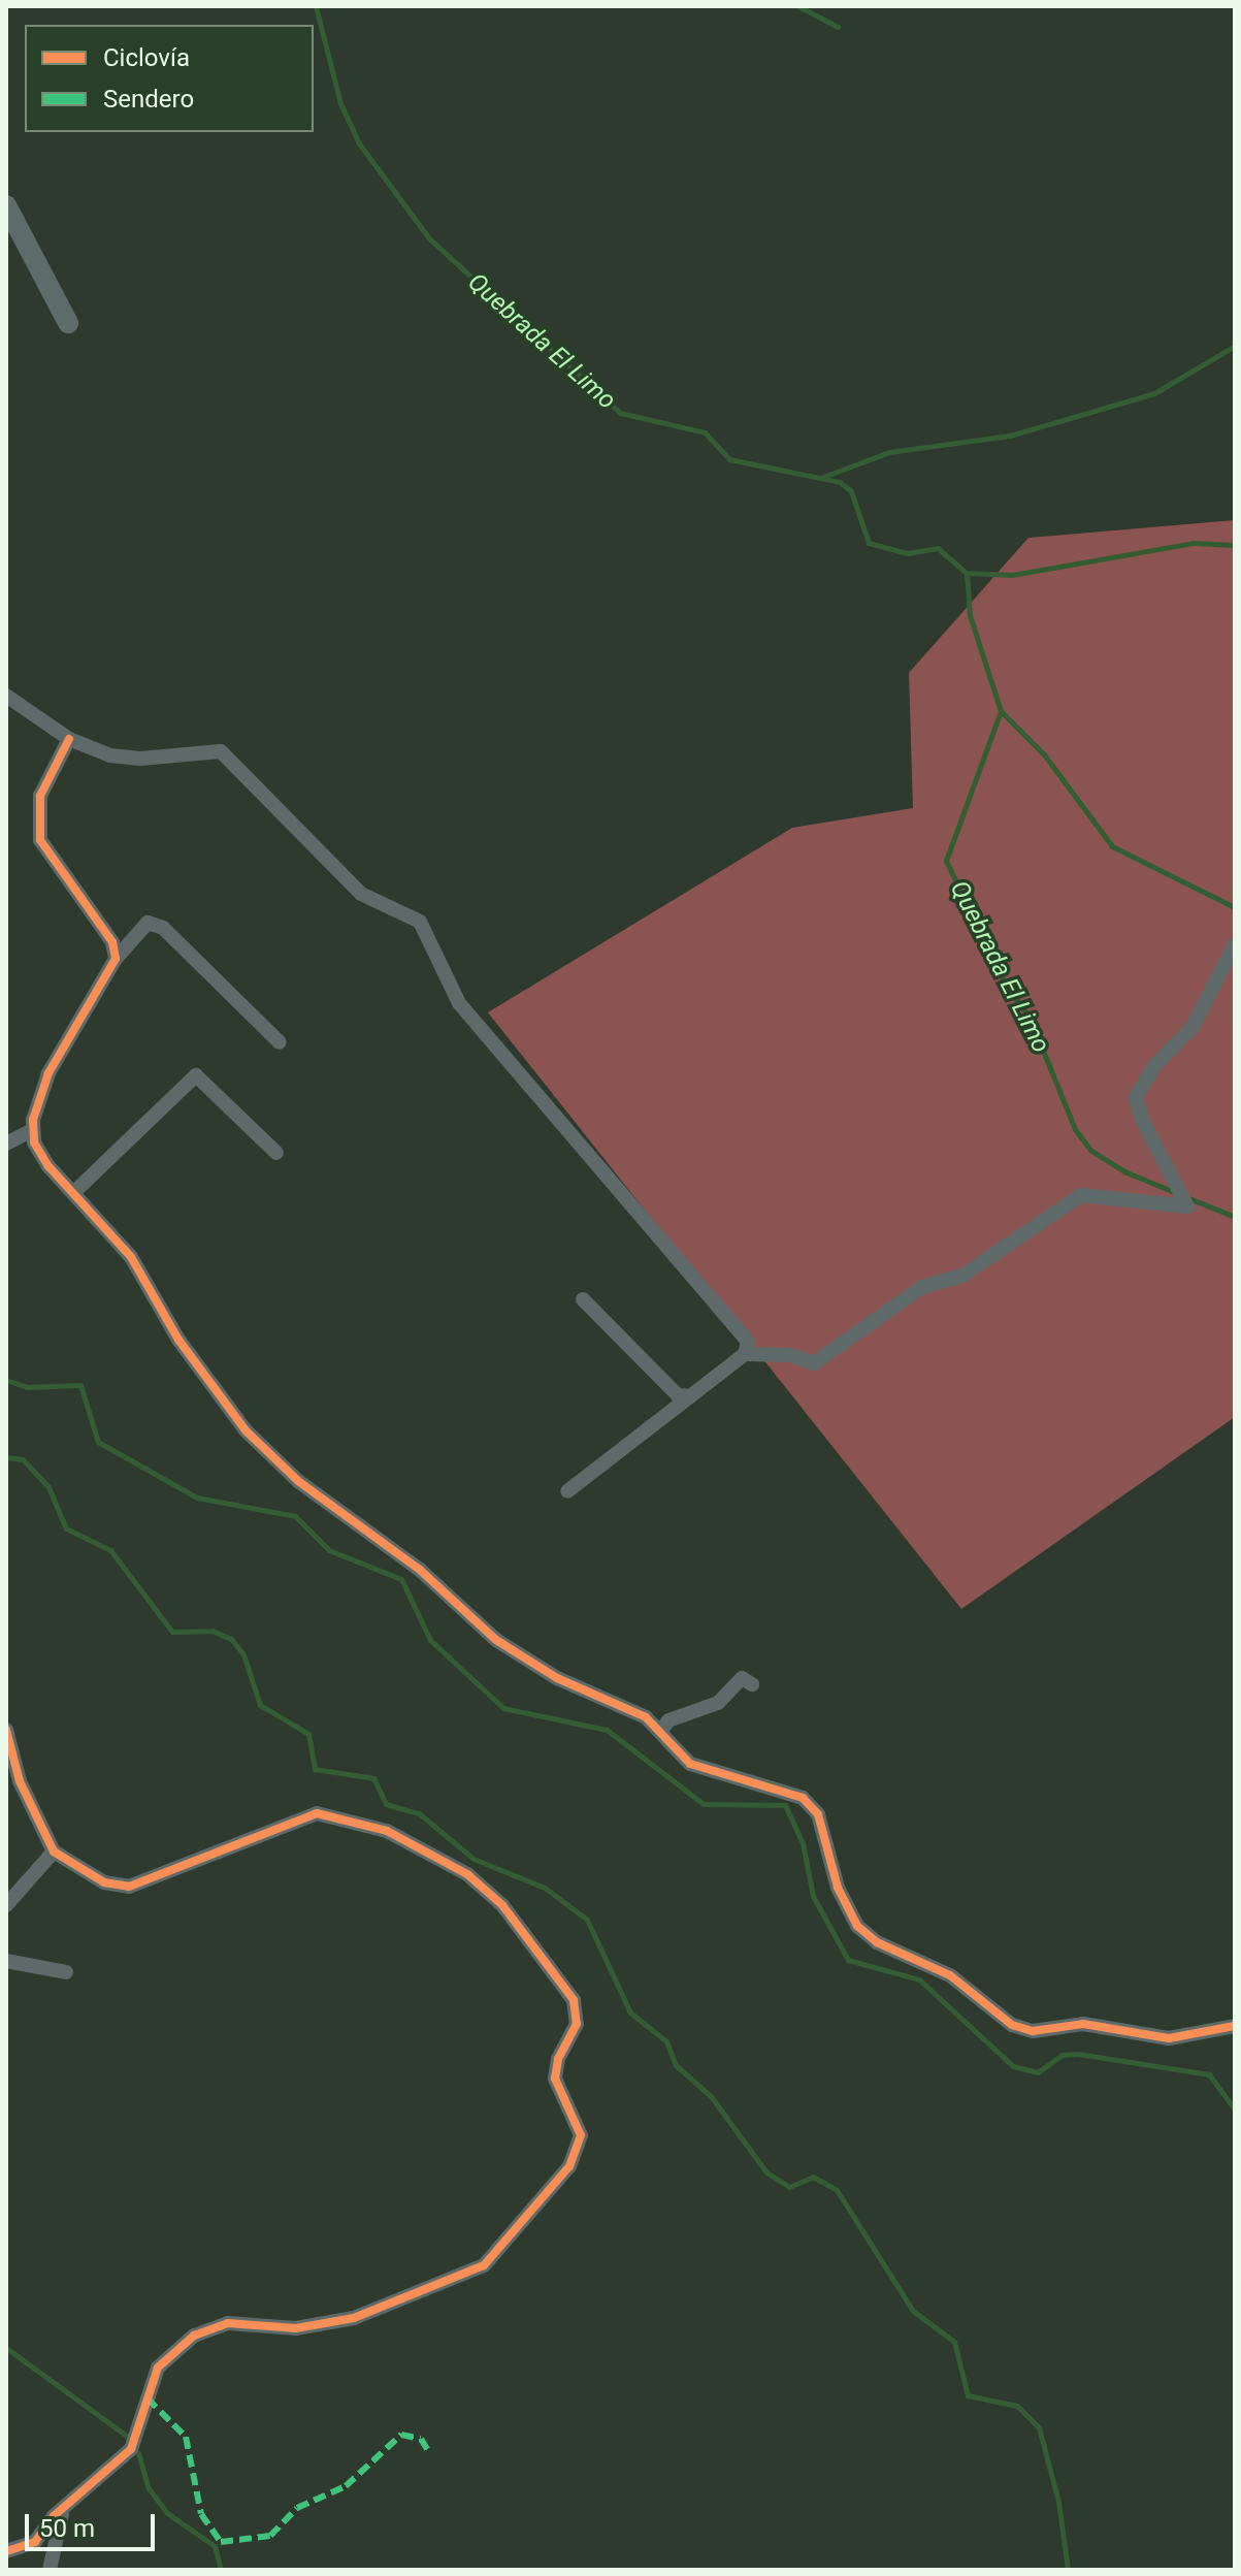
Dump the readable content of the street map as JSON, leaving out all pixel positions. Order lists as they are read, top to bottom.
{
  "water": ["Quebrada El Limo"],
  "legend": ["Ciclovía", "Sendero"],
  "scale_bar": "50 m"
}
